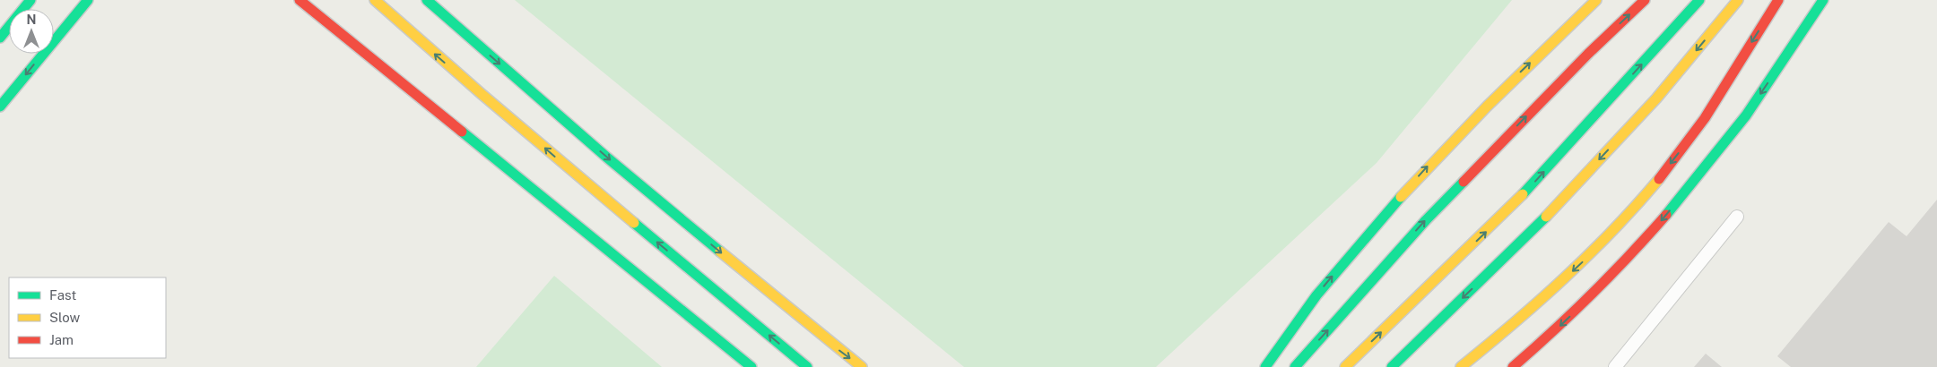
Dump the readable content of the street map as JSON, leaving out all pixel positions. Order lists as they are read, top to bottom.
{
  "legend": ["Fast", "Slow", "Jam"],
  "north": "top"
}
